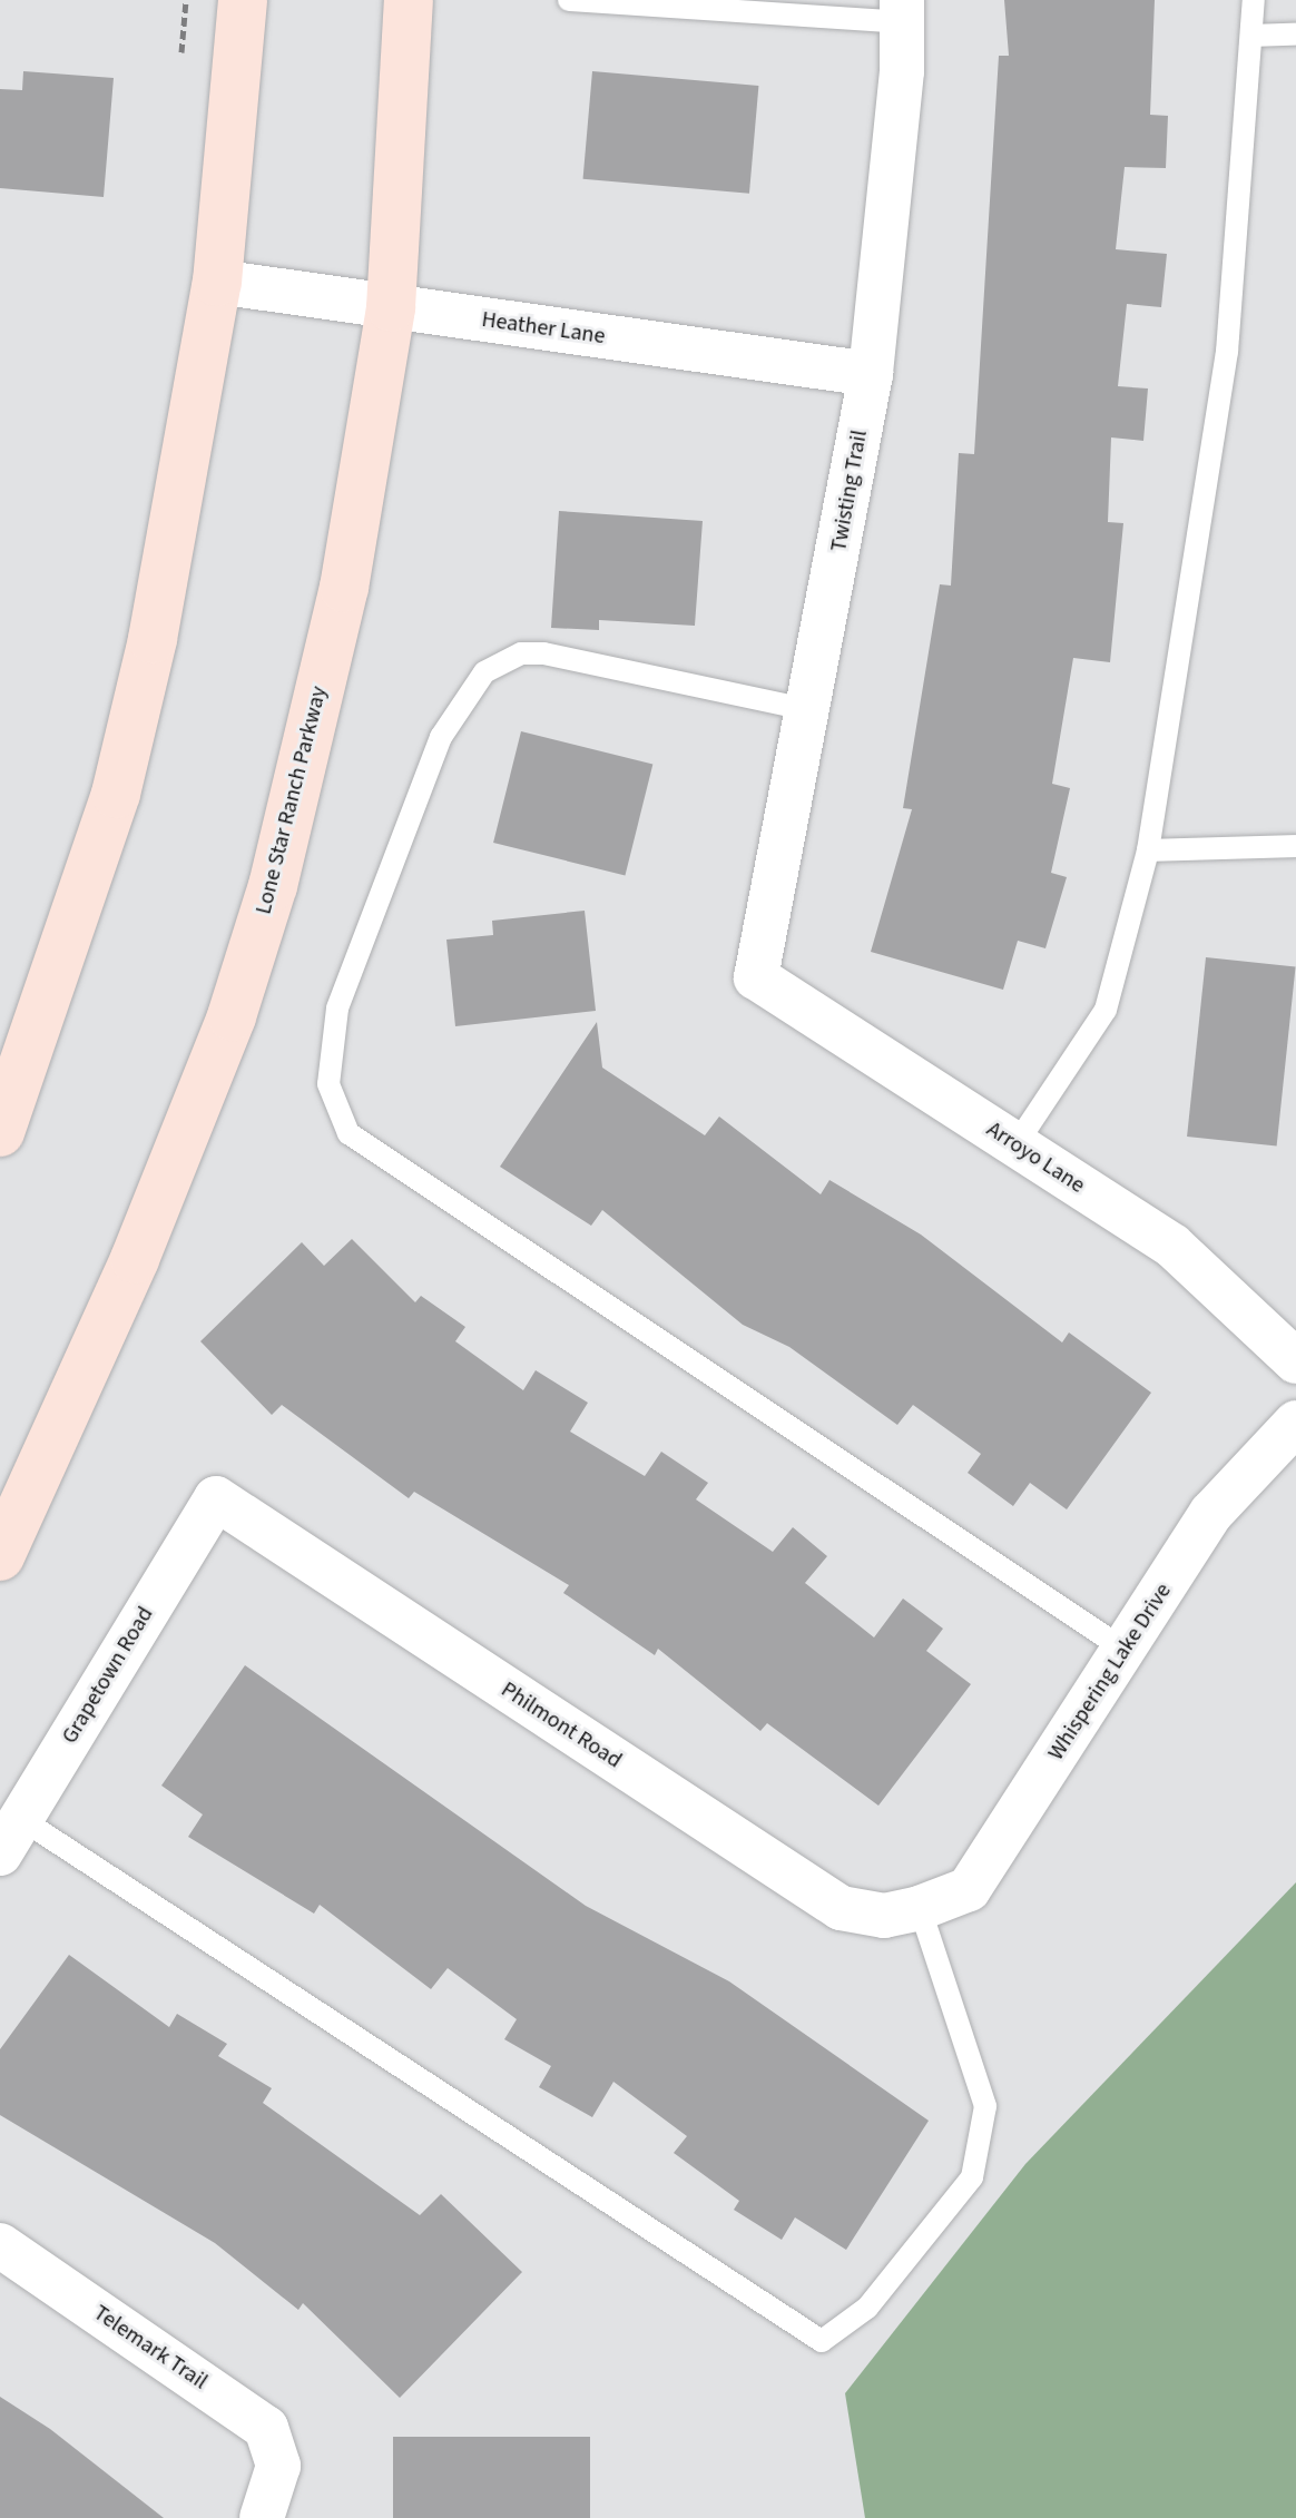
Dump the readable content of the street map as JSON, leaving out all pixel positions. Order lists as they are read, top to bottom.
{
  "streets": {
    "main road": ["Lone Star Ranch Parkway"],
    "street": [
      "Heather Lane",
      "Twisting Trail",
      "Arroyo Lane",
      "Whispering Lake Drive",
      "Grapetown Road",
      "Philmont Road",
      "Telemark Trail"
    ]
  },
  "crossings": [
    ["Heather Lane", "Twisting Trail"],
    ["Heather Lane", "Lone Star Ranch Parkway"],
    ["Twisting Trail", "Arroyo Lane"],
    ["Whispering Lake Drive", "Philmont Road"],
    ["Grapetown Road", "Philmont Road"]
  ]
}
